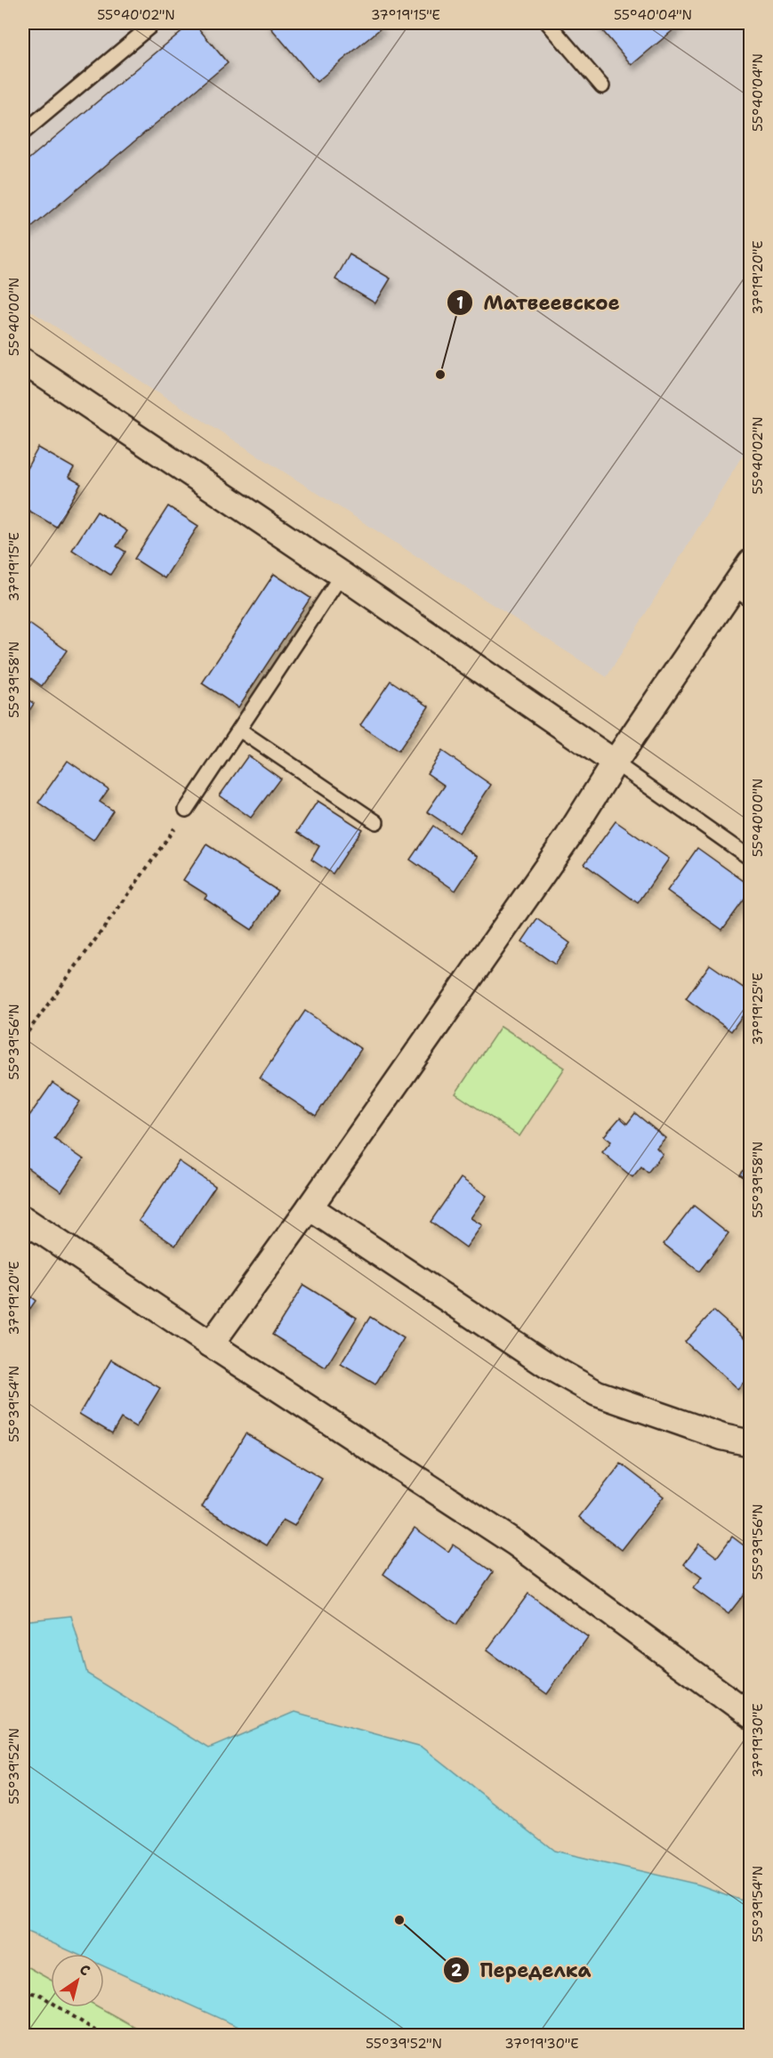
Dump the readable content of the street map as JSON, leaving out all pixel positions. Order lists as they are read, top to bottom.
{
  "places": ["Матвеевское", "Переделка"],
  "north": "top right",
  "coordinates": [
    "55°40'02\"N",
    "37°19'15\"E",
    "55°40'04\"N",
    "37°19'20\"E",
    "55°40'00\"N",
    "55°39'58\"N",
    "37°19'25\"E",
    "55°39'56\"N",
    "55°39'54\"N",
    "37°19'30\"E",
    "55°39'52\"N"
  ]
}
